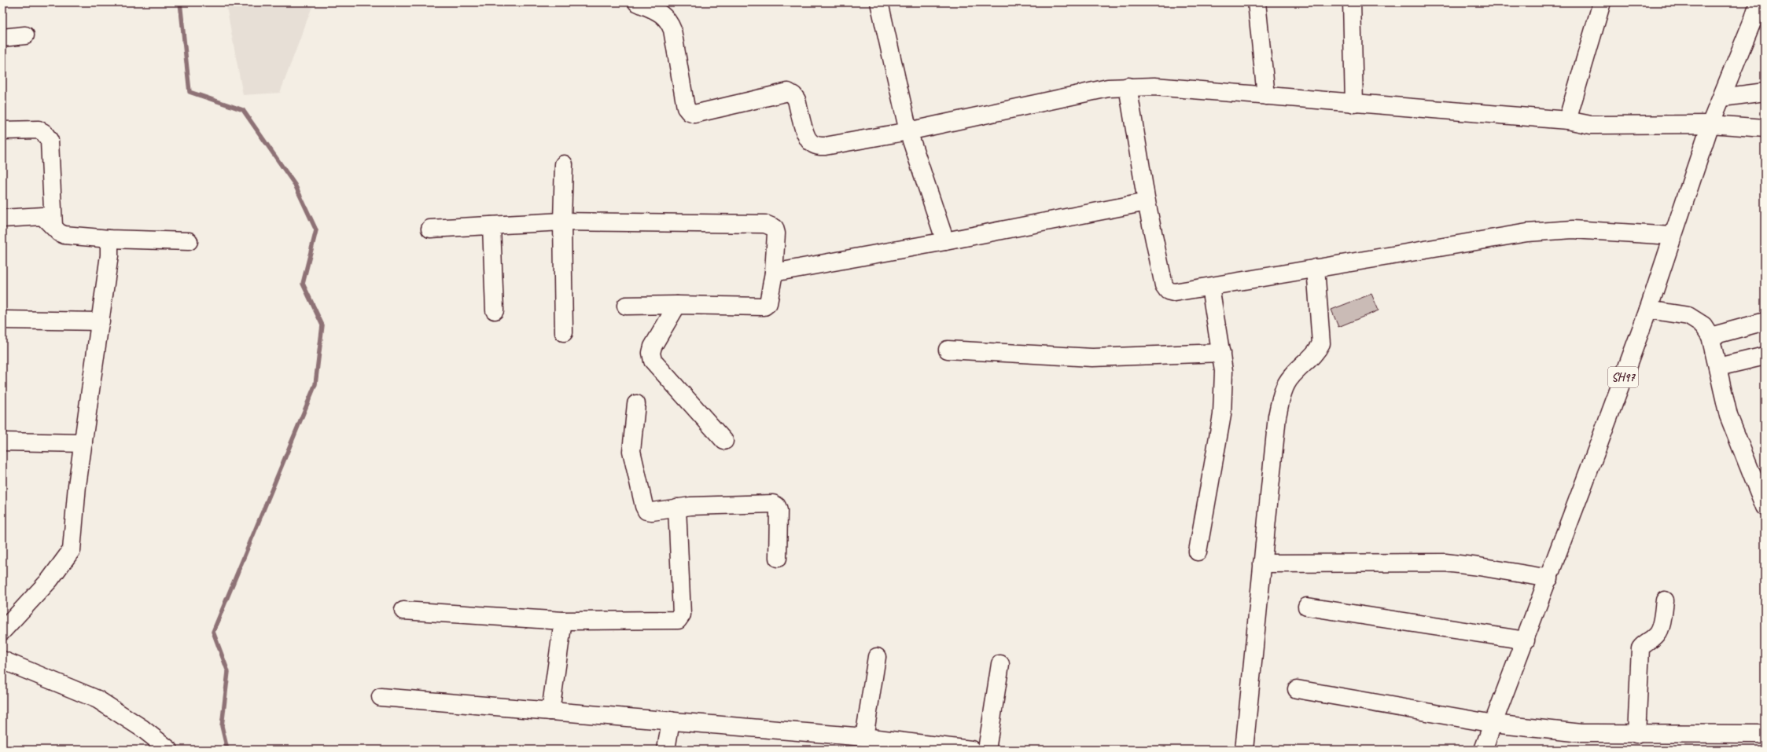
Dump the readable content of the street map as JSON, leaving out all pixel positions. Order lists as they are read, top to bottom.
{
  "streets": {
    "street": ["SH97"]
  }
}
